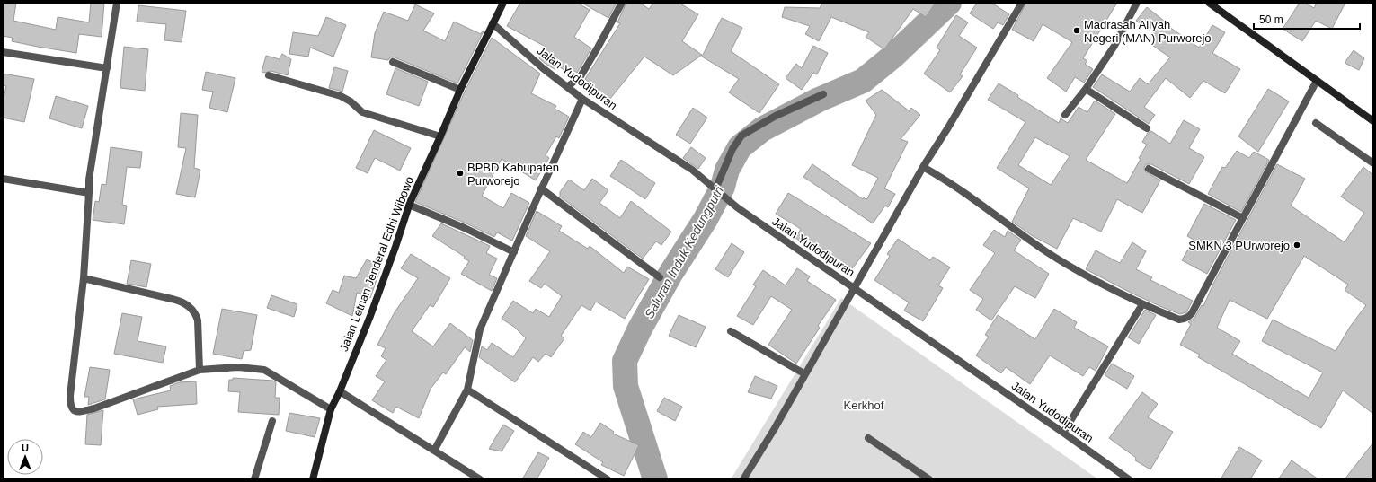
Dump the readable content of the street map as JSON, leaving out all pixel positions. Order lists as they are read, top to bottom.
{
  "streets": {
    "street": ["Jalan Yudodipuran", "Jalan Letnan Jenderal Edhi Wibowo"]
  },
  "crossings": [
    ["Jalan Yudodipuran", "Jalan Letnan Jenderal Edhi Wibowo"]
  ],
  "water": ["Saluran Induk Kedungputri"],
  "parks": ["Kerkhof"],
  "places": ["Madrasah Aliyah Negeri (MAN) Purworejo", "BPBD Kabupaten Purworejo", "SMKN 3 PUrworejo"],
  "scale_bar": "50 m",
  "north": "top"
}
